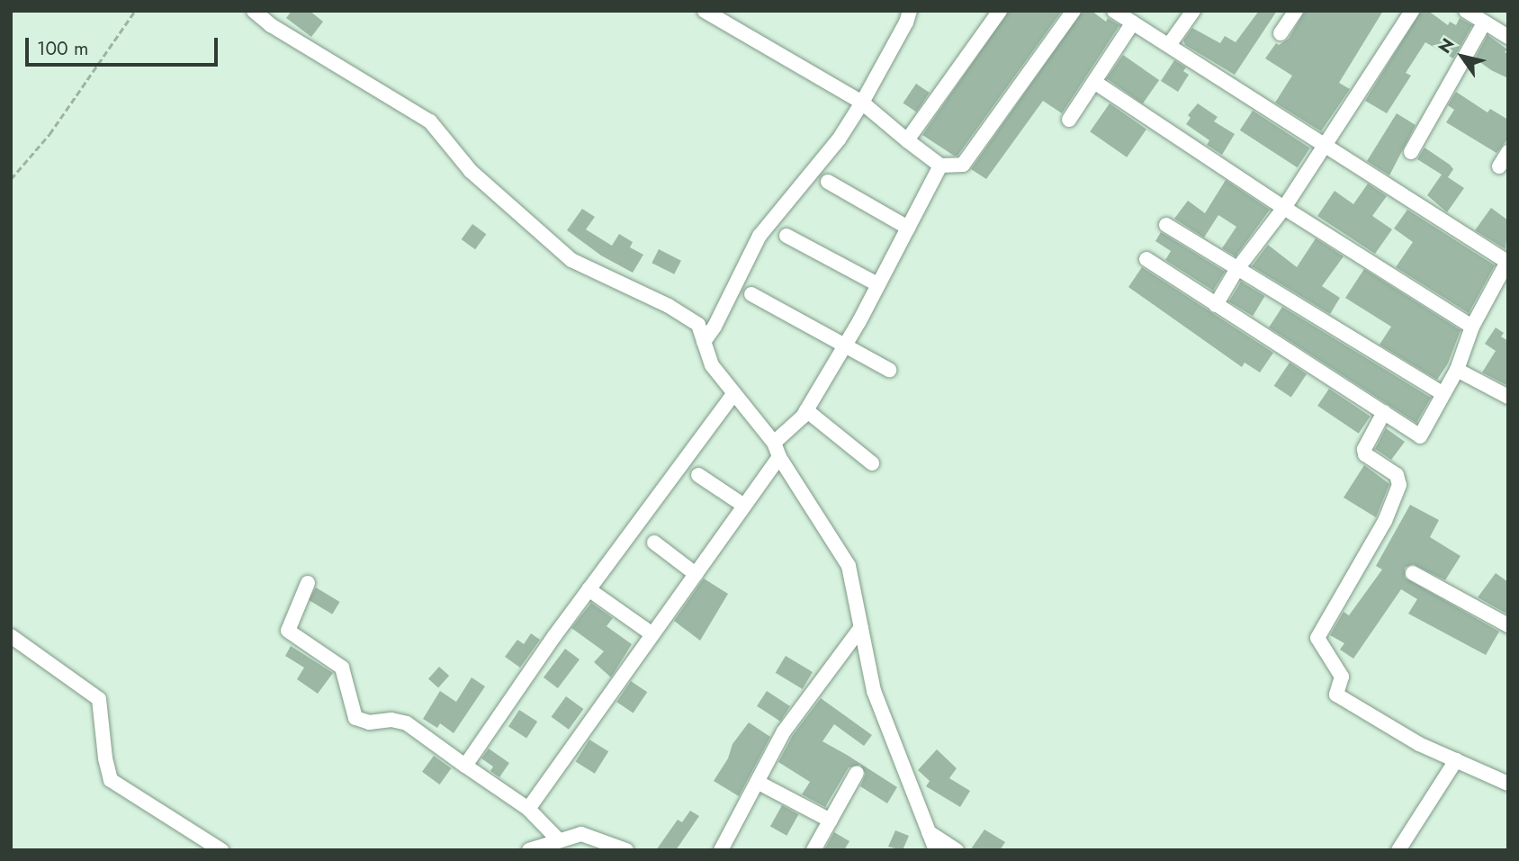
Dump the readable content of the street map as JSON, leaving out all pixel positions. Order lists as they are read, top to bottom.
{
  "scale_bar": "100 m",
  "north": "top left"
}
